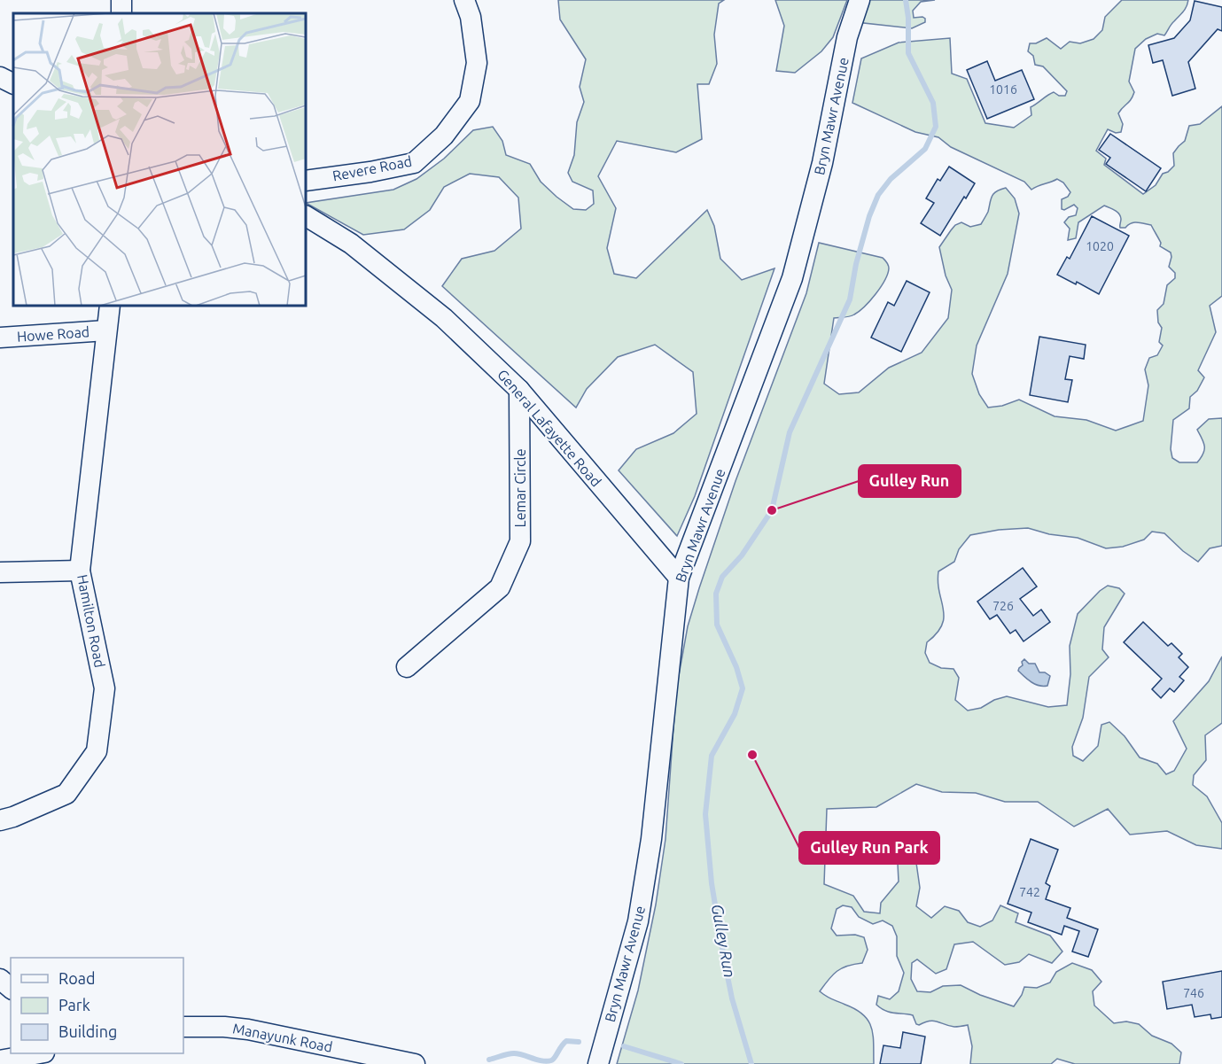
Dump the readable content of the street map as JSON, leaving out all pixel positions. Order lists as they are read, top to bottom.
{
  "streets": {
    "street": [
      "Bryn Mawr Avenue",
      "Revere Road",
      "Howe Road",
      "General Lafayette Road",
      "Lemar Circle",
      "Hamilton Road",
      "Manayunk Road"
    ]
  },
  "crossings": [
    ["Bryn Mawr Avenue", "General Lafayette Road"],
    ["Howe Road", "Hamilton Road"],
    ["General Lafayette Road", "Lemar Circle"]
  ],
  "water": ["Gulley Run"],
  "places": ["Gulley Run", "Gulley Run Park"],
  "house_numbers": [
    "1016",
    "1020",
    "726",
    "742",
    "746"
  ],
  "legend": ["Road", "Park", "Building"]
}
